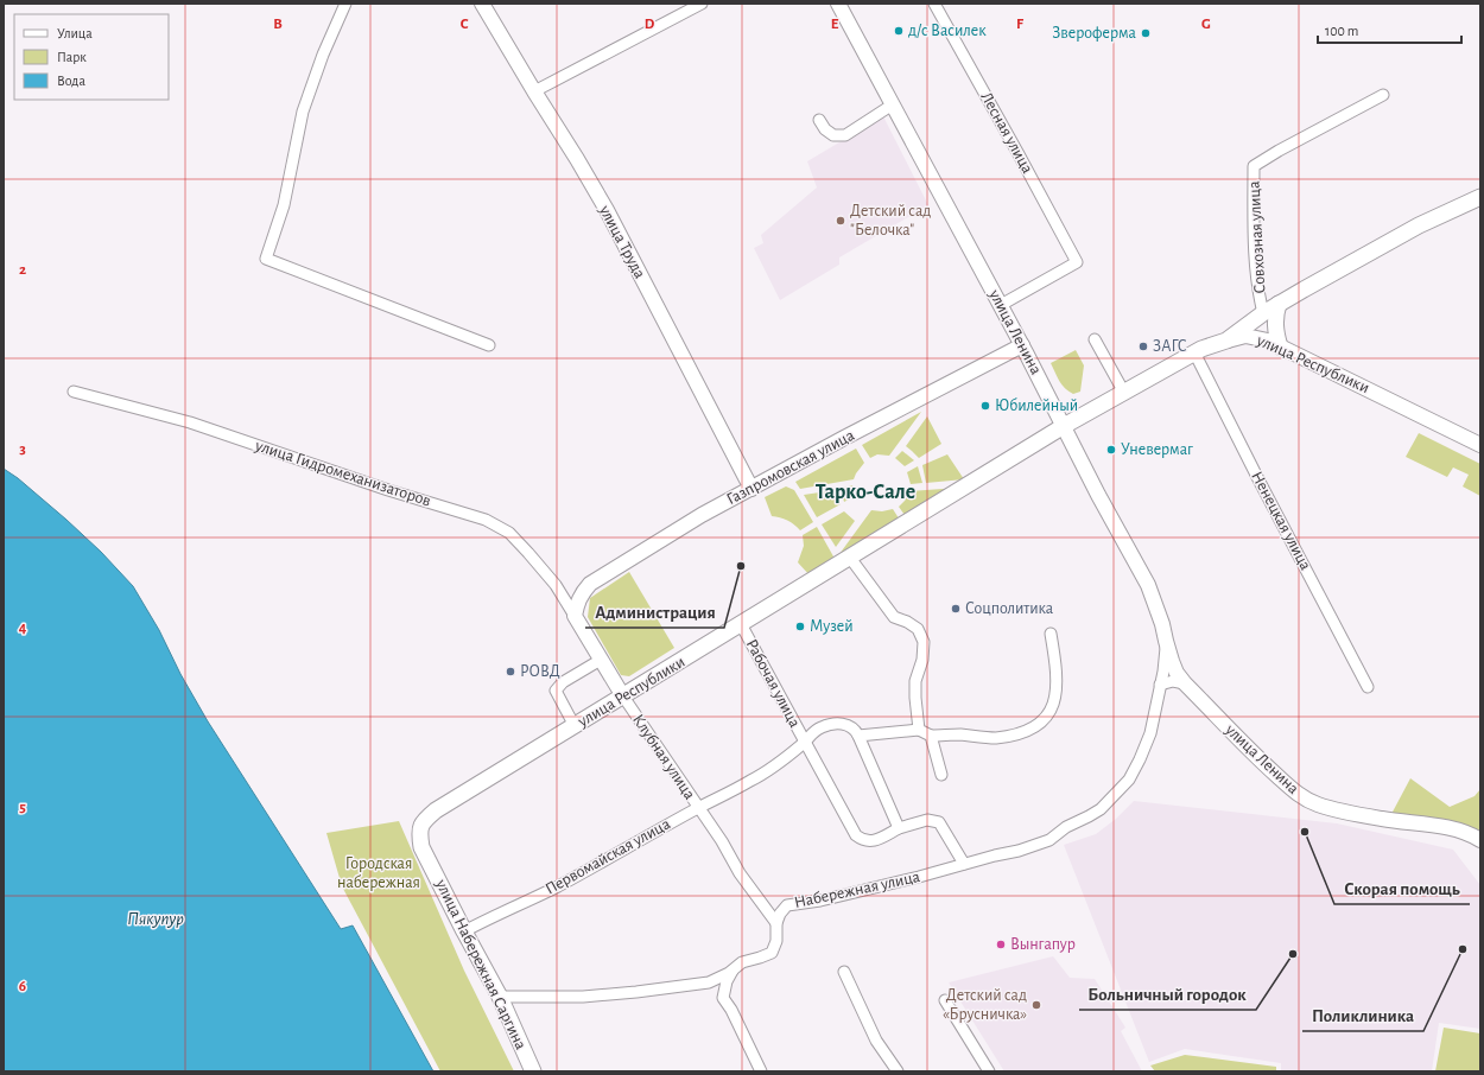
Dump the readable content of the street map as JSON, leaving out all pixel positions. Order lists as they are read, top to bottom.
{
  "streets": {
    "main road": ["Совхозная улица", "улица Республики", "улица Набережная Саргина"],
    "street": [
      "Лесная улица",
      "улица Труда",
      "улица Ленина",
      "Газпромовская улица",
      "улица Гидромеханизаторов",
      "Ненецкая улица",
      "Рабочая улица",
      "Клубная улица",
      "Первомайская улица",
      "Набережная улица"
    ]
  },
  "crossings": [
    ["Лесная улица", "улица Ленина"],
    ["Совхозная улица", "улица Республики"],
    ["улица Труда", "Газпромовская улица"],
    ["улица Ленина", "улица Республики"],
    ["улица Ленина", "Газпромовская улица"],
    ["улица Ленина", "Рабочая улица"],
    ["улица Ленина", "Набережная улица"],
    ["улица Республики", "Ненецкая улица"],
    ["улица Республики", "Рабочая улица"],
    ["улица Республики", "Клубная улица"],
    ["улица Республики", "улица Набережная Саргина"],
    ["Газпромовская улица", "улица Гидромеханизаторов"],
    ["улица Гидромеханизаторов", "Клубная улица"],
    ["Рабочая улица", "Первомайская улица"],
    ["Рабочая улица", "Набережная улица"],
    ["Клубная улица", "Первомайская улица"],
    ["Клубная улица", "Набережная улица"],
    ["Первомайская улица", "улица Набережная Саргина"],
    ["Набережная улица", "улица Набережная Саргина"]
  ],
  "districts": ["Тарко-Сале"],
  "water": ["Пякупур"],
  "parks": ["Городская набережная"],
  "places": [
    "д/с Василек",
    "Звероферма",
    "Детский сад \"Белочка\"",
    "ЗАГС",
    "Юбилейный",
    "Уневермаг",
    "Администрация",
    "Соцполитика",
    "Музей",
    "РОВД",
    "Скорая помощь",
    "Вынгапур",
    "Поликлиника",
    "Больничный городок",
    "Детский сад «Брусничка»"
  ],
  "legend": ["Улица", "Парк", "Вода"],
  "scale_bar": "100 m",
  "grid": {
    "columns": [
      "B",
      "C",
      "D",
      "E",
      "F",
      "G"
    ],
    "rows": [
      "2",
      "3",
      "4",
      "5",
      "6"
    ]
  }
}
